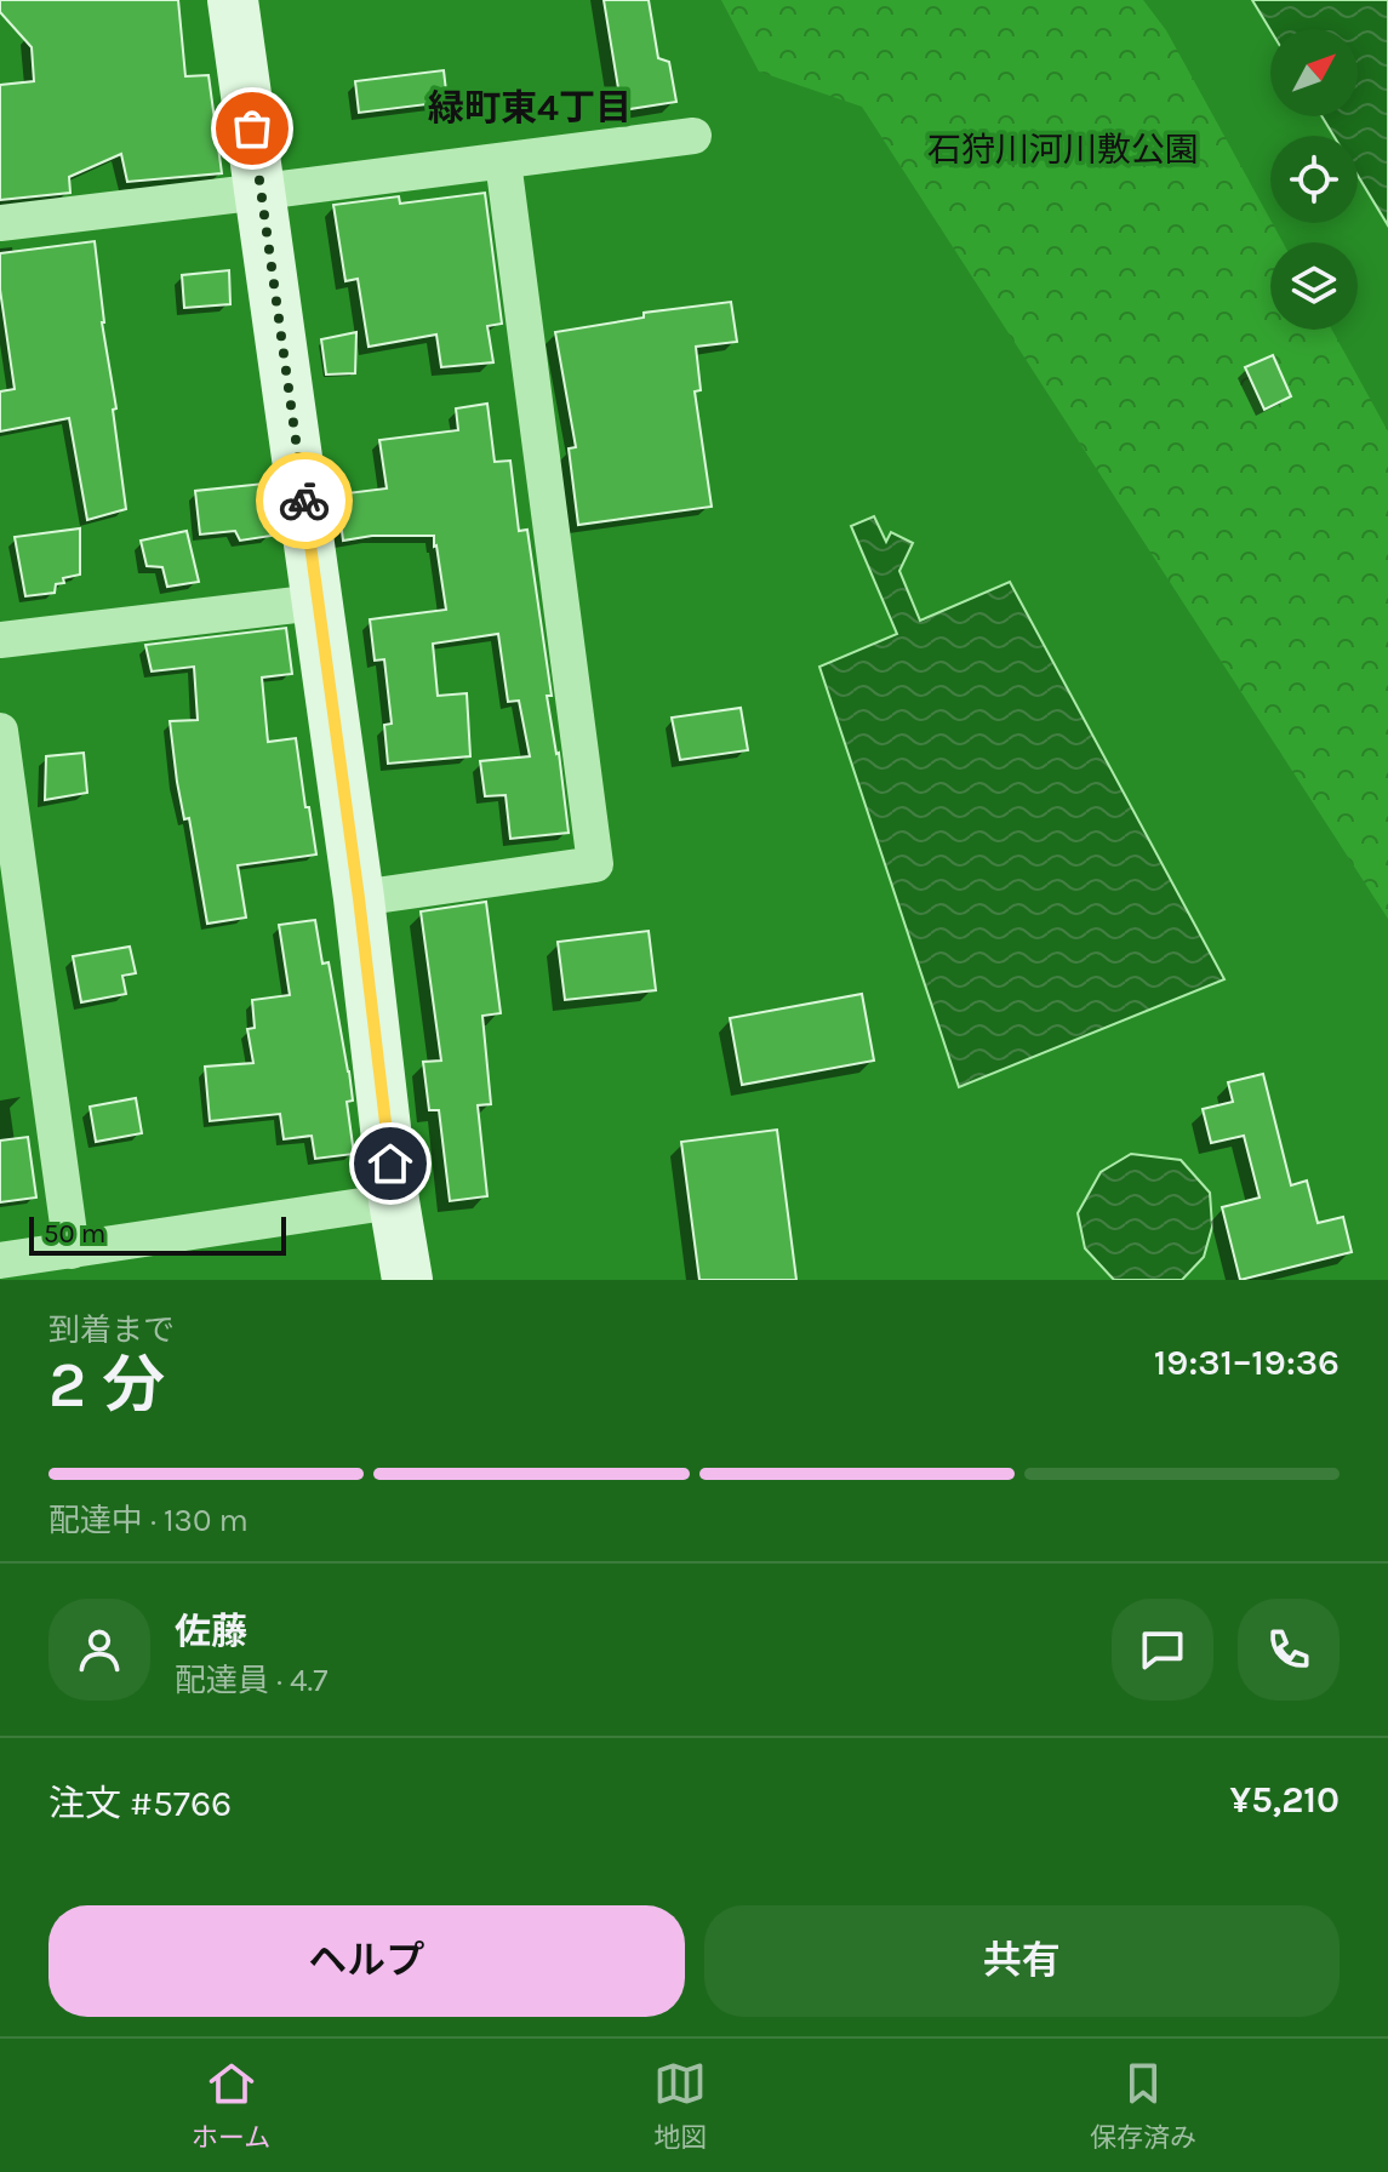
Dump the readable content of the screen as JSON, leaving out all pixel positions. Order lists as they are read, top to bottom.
{
  "districts": ["緑町東4丁目"],
  "parks": ["石狩川河川敷公園"],
  "scale_bar": "50 m",
  "north": "top right",
  "page": {
    "scale": "50 m",
    "heading": ["2 分", "到着まで", "19:31–19:36"],
    "panel": [
      "佐藤",
      "配達員 · 4.7",
      "注文 #5766",
      "¥5,210"
    ],
    "bar": "配達中 · 130 m",
    "buttons": ["ヘルプ", "共有"],
    "tabs": ["ホーム", "地図", "保存済み"]
  }
}
